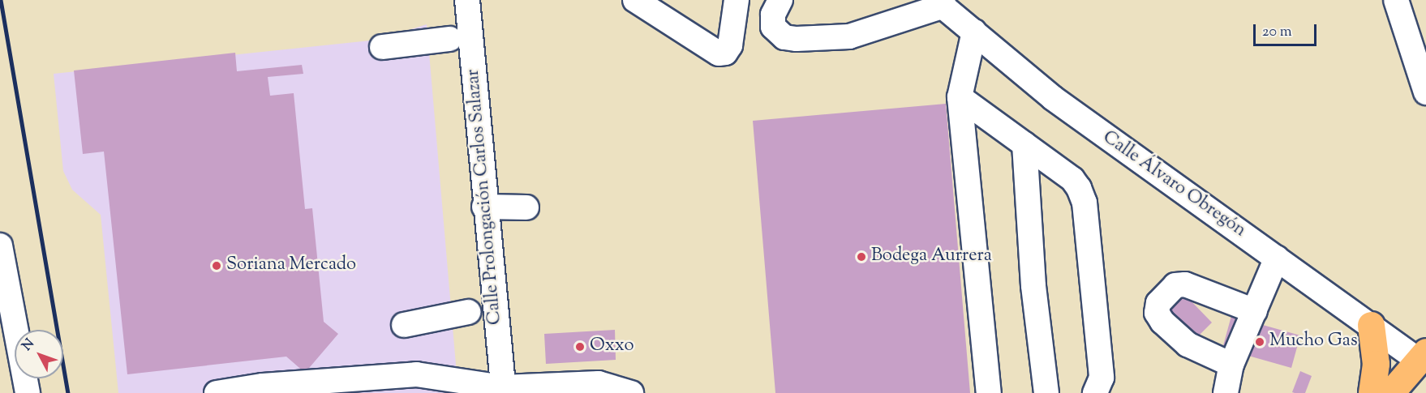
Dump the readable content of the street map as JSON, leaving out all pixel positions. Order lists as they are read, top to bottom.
{
  "streets": {
    "street": ["Calle Álvaro Obregón", "Calle Prolongación Carlos Salazar"]
  },
  "places": [
    "Bodega Aurrera",
    "Soriana Mercado",
    "Mucho Gas",
    "Oxxo"
  ],
  "scale_bar": "20 m",
  "north": "top left"
}
